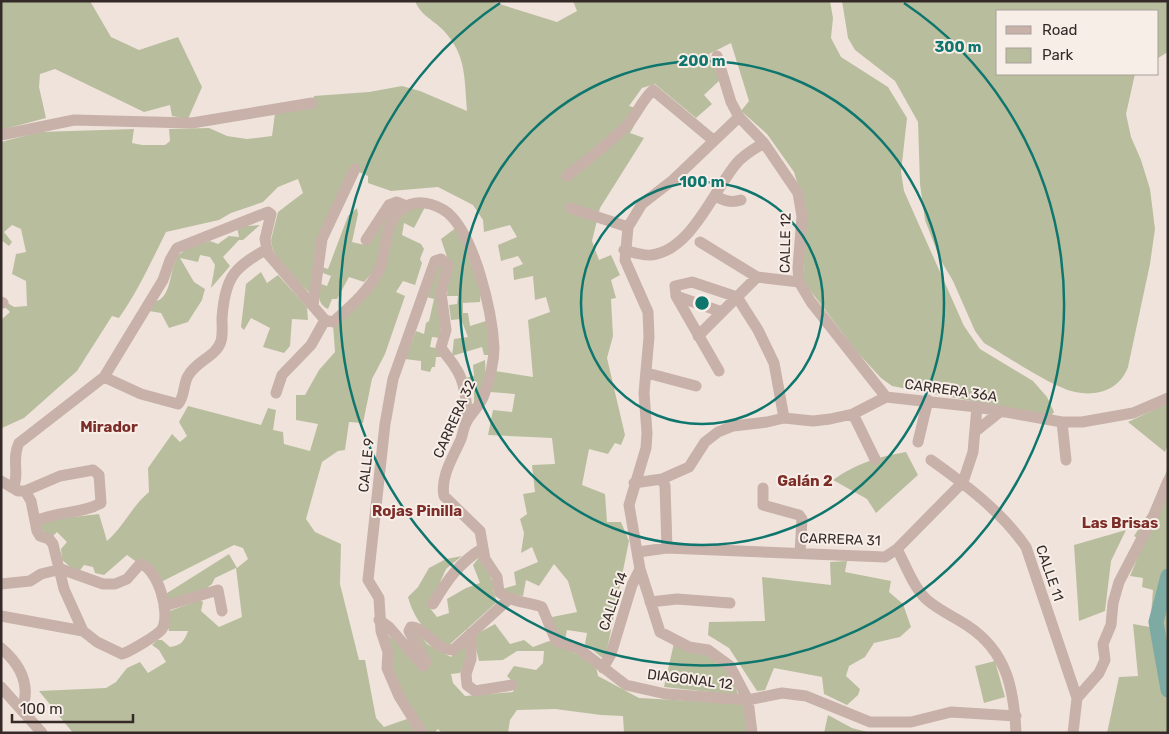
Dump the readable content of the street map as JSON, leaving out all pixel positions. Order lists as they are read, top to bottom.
{
  "streets": {
    "street": [
      "CALLE 12",
      "CARRERA 36A",
      "CARRERA 32",
      "CALLE 9",
      "CARRERA 31",
      "CALLE 11",
      "CALLE 14",
      "DIAGONAL 12"
    ]
  },
  "crossings": [
    ["CALLE 12", "CARRERA 36A"],
    ["CARRERA 36A", "CARRERA 31"],
    ["CARRERA 36A", "CALLE 14"],
    ["CARRERA 32", "CALLE 9"],
    ["CARRERA 31", "CALLE 11"],
    ["CARRERA 31", "CALLE 14"],
    ["CALLE 14", "DIAGONAL 12"]
  ],
  "districts": [
    "Mirador",
    "Galán 2",
    "Rojas Pinilla",
    "Las Brisas"
  ],
  "legend": ["Road", "Park"],
  "scale_bar": "100 m",
  "rings": ["300 m", "200 m", "100 m"]
}
